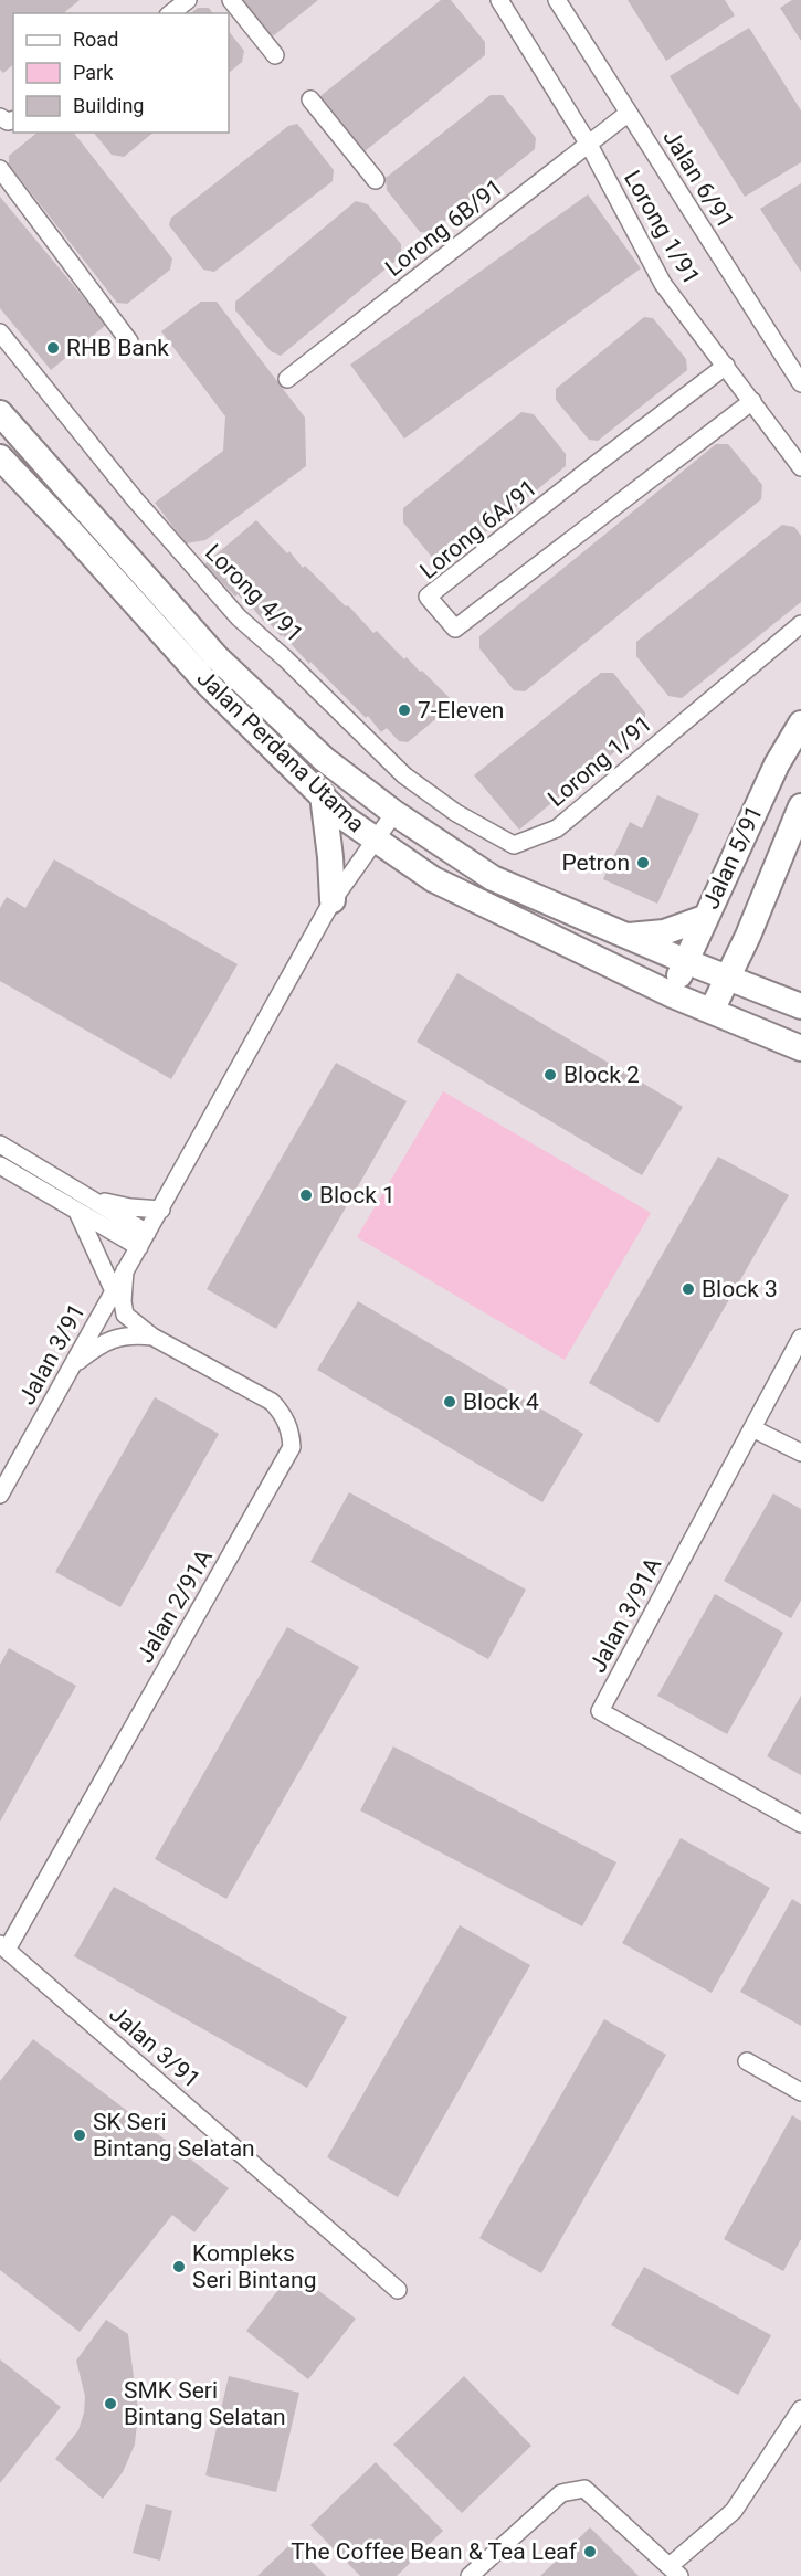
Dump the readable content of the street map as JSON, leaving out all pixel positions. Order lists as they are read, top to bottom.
{
  "streets": {
    "street": [
      "Jalan 6/91",
      "Lorong 6B/91",
      "Lorong 1/91",
      "Lorong 6A/91",
      "Lorong 4/91",
      "Jalan Perdana Utama",
      "Jalan 5/91",
      "Jalan 3/91",
      "Jalan 2/91A",
      "Jalan 3/91A"
    ]
  },
  "crossings": [
    ["Jalan 6/91", "Lorong 6B/91"],
    ["Lorong 6B/91", "Lorong 1/91"],
    ["Lorong 1/91", "Lorong 6A/91"],
    ["Lorong 1/91", "Lorong 4/91"],
    ["Jalan Perdana Utama", "Jalan 5/91"],
    ["Jalan Perdana Utama", "Jalan 3/91"],
    ["Jalan 3/91", "Jalan 2/91A"]
  ],
  "places": [
    "RHB Bank",
    "7-Eleven",
    "Petron",
    "Block 2",
    "Block 1",
    "Block 3",
    "Block 4",
    "SK Seri Bintang Selatan",
    "Kompleks Seri Bintang",
    "SMK Seri Bintang Selatan",
    "The Coffee Bean & Tea Leaf"
  ],
  "legend": ["Road", "Park", "Building"]
}
